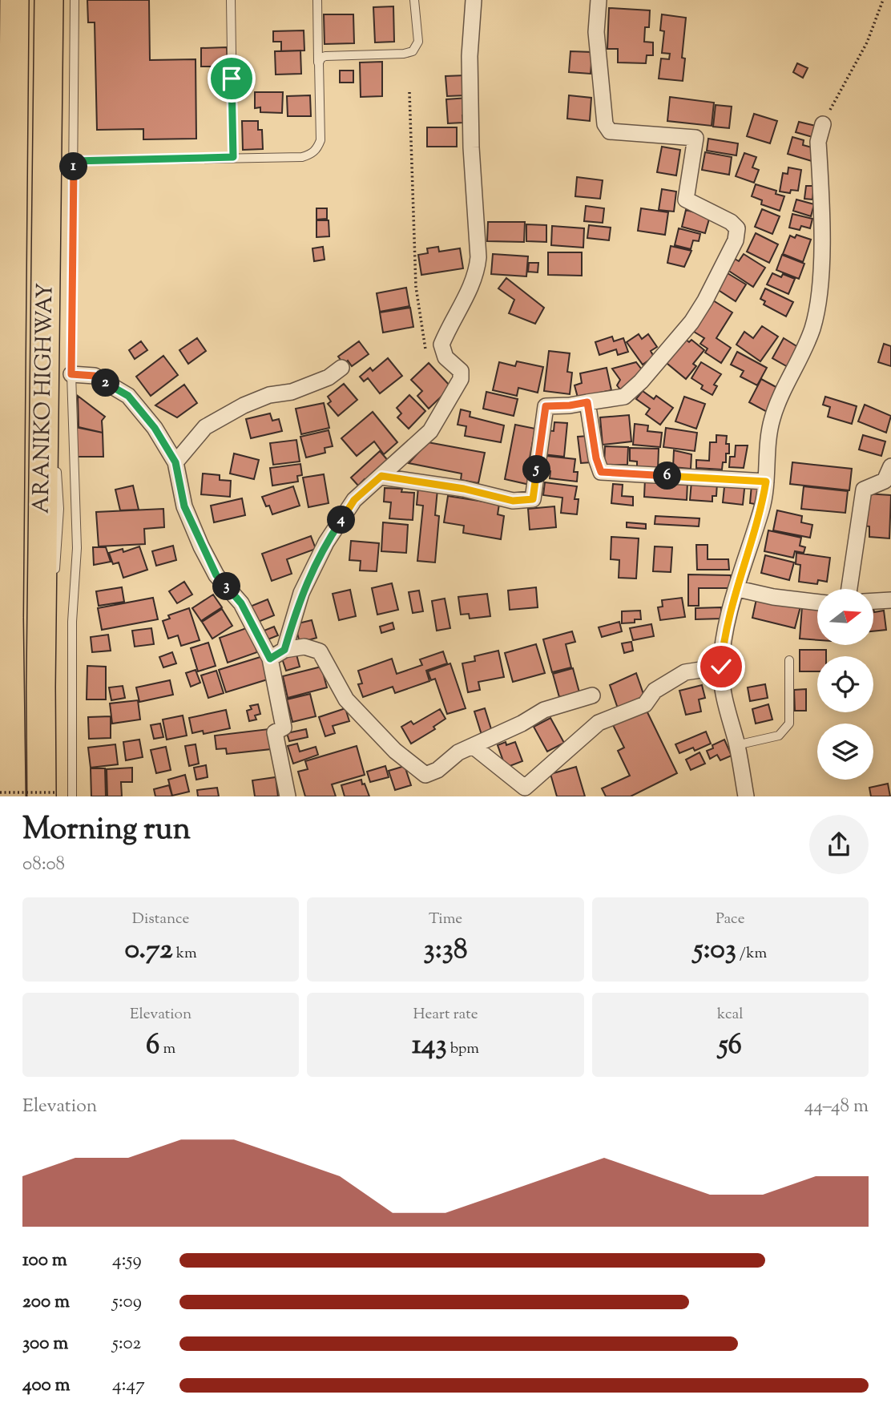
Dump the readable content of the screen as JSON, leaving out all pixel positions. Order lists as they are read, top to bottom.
{
  "streets": {
    "highway": ["ARANIKO HIGHWAY"]
  },
  "north": "right",
  "page": {
    "pins": [
      "1",
      "2",
      "5",
      "6",
      "4",
      "3"
    ],
    "heading": ["Morning run", "08:08"],
    "stats": [
      ["Distance", "0.72 km"],
      ["Time", "3:38"],
      ["Pace", "5:03 /km"],
      ["Elevation", "6 m"],
      ["Heart rate", "143 bpm"],
      ["kcal", "56"]
    ],
    "chart": ["Elevation", "44–48 m"],
    "list": [
      {
        "name": "100 m",
        "note": "4:59"
      },
      {
        "name": "200 m",
        "note": "5:09"
      },
      {
        "name": "300 m",
        "note": "5:02"
      },
      {
        "name": "400 m",
        "note": "4:47"
      }
    ]
  }
}
